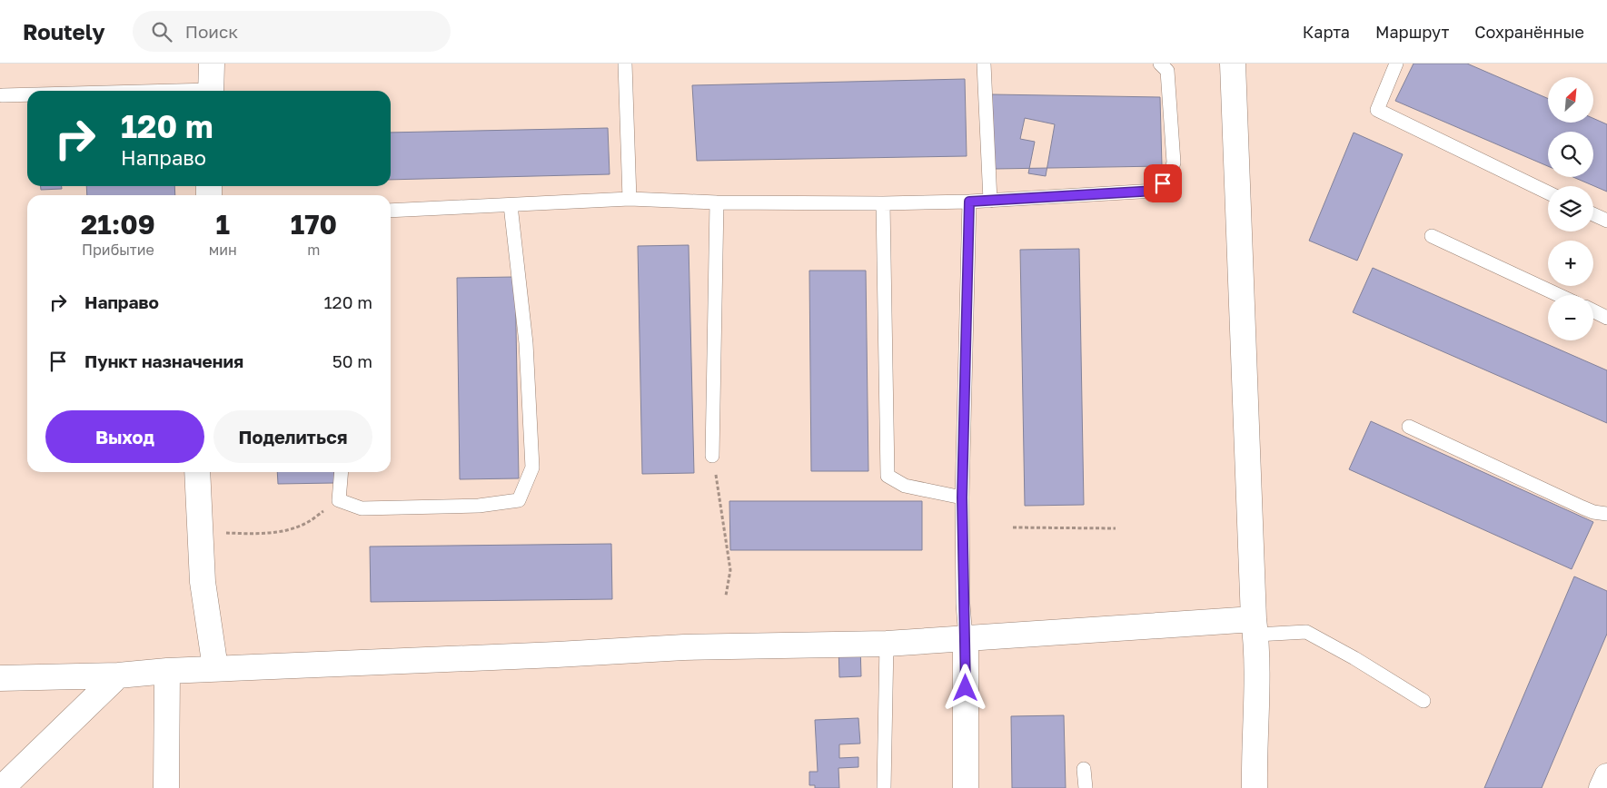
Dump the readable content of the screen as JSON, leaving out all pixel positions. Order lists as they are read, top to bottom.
{
  "north": "top right",
  "page": {
    "header": "Routely",
    "search": "Поиск",
    "nav": ["Карта", "Маршрут", "Сохранённые"],
    "map_buttons": ["+", "−"],
    "turn": ["120 m", "Направо"],
    "eta": [
      "21:09",
      "Прибытие",
      "1",
      "мин",
      "170",
      "m"
    ],
    "list": [
      {
        "name": "Направо",
        "value": "120 m"
      },
      {
        "name": "Пункт назначения",
        "value": "50 m"
      }
    ],
    "buttons": ["Выход", "Поделиться"]
  }
}
